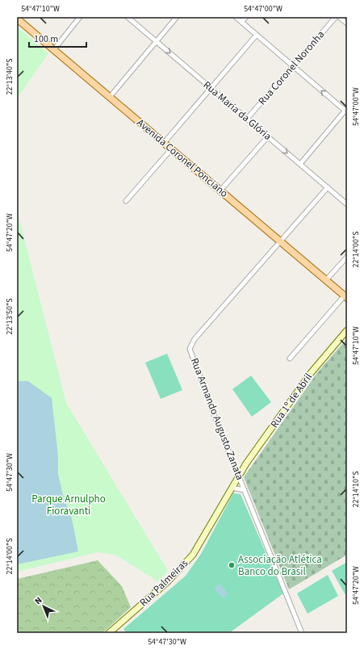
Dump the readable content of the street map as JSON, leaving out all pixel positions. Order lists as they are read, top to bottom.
{
  "streets": {
    "main road": ["Avenida Coronel Ponciano"],
    "street": [
      "Rua Coronel Noronha",
      "Rua Maria da Glória",
      "Rua 1º de Abril",
      "Rua Armando Augusto Zanata",
      "Rua Palmeiras"
    ]
  },
  "crossings": [
    ["Rua Coronel Noronha", "Rua Maria da Glória"],
    ["Rua Maria da Glória", "Rua Armando Augusto Zanata"],
    ["Avenida Coronel Ponciano", "Rua Armando Augusto Zanata"],
    ["Rua 1º de Abril", "Rua Armando Augusto Zanata"],
    ["Rua 1º de Abril", "Rua Palmeiras"],
    ["Rua Armando Augusto Zanata", "Rua Palmeiras"]
  ],
  "one_way": ["Rua Maria da Glória"],
  "parks": ["Parque Arnulpho Fioravanti"],
  "places": ["Associação Atlética Banco do Brasil"],
  "scale_bar": "100 m",
  "north": "top left",
  "coordinates": [
    "54°47'10\"W",
    "54°47'00\"W",
    "22°13'40\"S",
    "54°47'20\"W",
    "22°14'00\"S",
    "22°13'50\"S",
    "54°47'30\"W",
    "22°14'10\"S"
  ]
}
